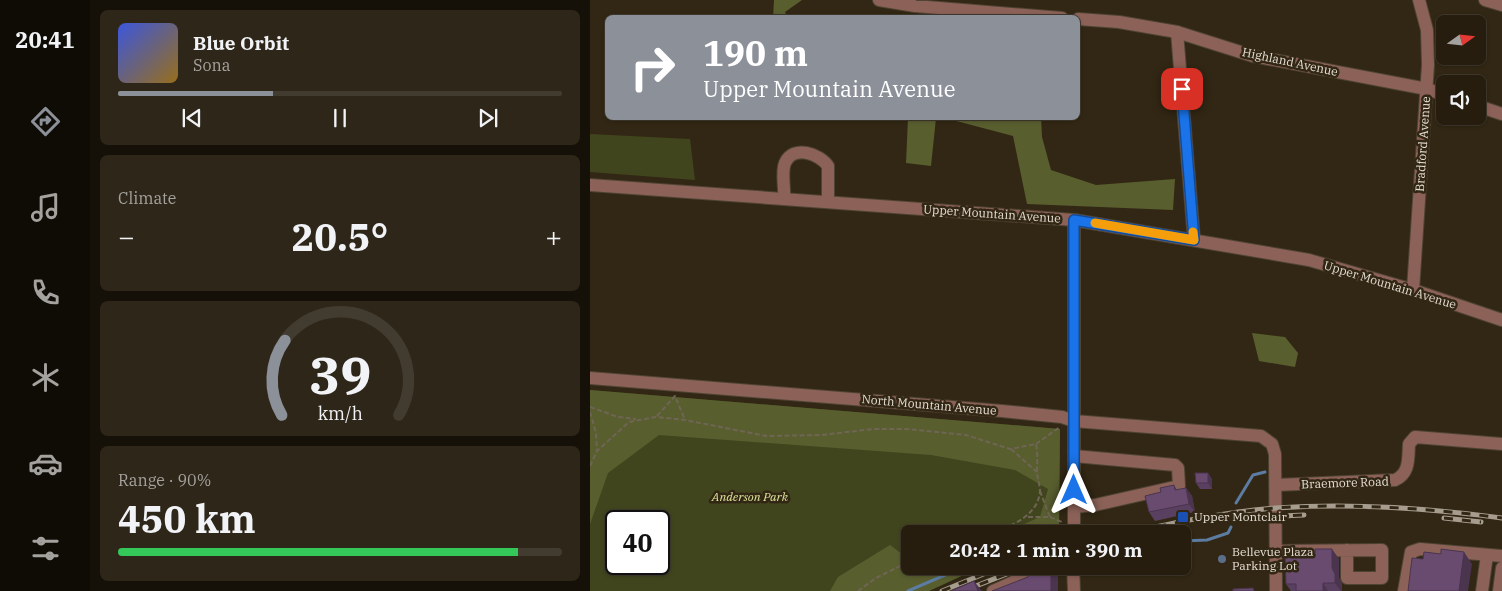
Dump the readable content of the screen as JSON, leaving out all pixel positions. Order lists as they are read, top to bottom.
{
  "streets": {
    "street": [
      "Highland Avenue",
      "Bradford Avenue",
      "Upper Mountain Avenue",
      "North Mountain Avenue",
      "Braemore Road"
    ]
  },
  "crossings": [
    ["Highland Avenue", "Bradford Avenue"],
    ["Bradford Avenue", "Upper Mountain Avenue"],
    ["North Mountain Avenue", "Braemore Road"]
  ],
  "parks": ["Anderson Park"],
  "places": {
    "transit": ["Upper Montclair"],
    "other": ["Bellevue Plaza Parking Lot"]
  },
  "north": "right",
  "page": {
    "tabs": "20:41",
    "turn": ["190 m", "Upper Mountain Avenue"],
    "song": ["Blue Orbit", "Sona"],
    "tile": [
      "Climate",
      ["Range · 90%", "450 km"]
    ],
    "heat": ["−", "20.5°", "+"],
    "limit": "40",
    "trip": "20:42 · 1 min · 390 m",
    "gauge": ["39", "km/h"]
  }
}
